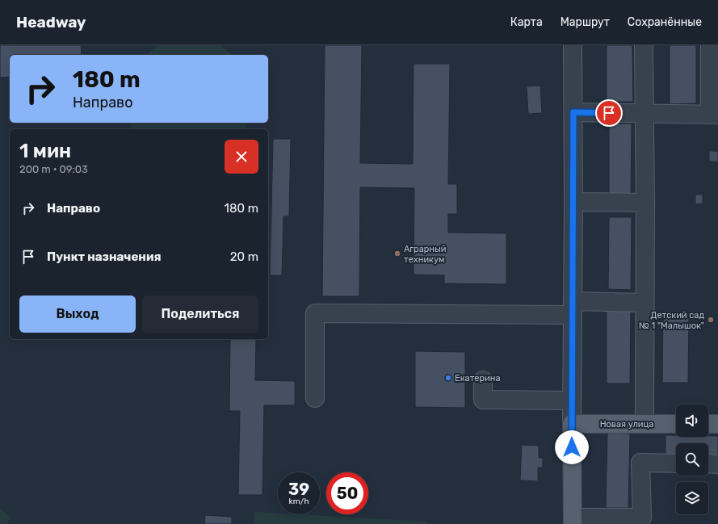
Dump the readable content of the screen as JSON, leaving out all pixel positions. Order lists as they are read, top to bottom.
{
  "streets": {
    "main road": ["Новая улица"]
  },
  "places": ["Аграрный техникум", "Детский сад № 1 \"Малышок\"", "Екатерина"],
  "page": {
    "header": "Headway",
    "nav": ["Карта", "Маршрут", "Сохранённые"],
    "turn": ["180 m", "Направо"],
    "heading": ["1 мин", "200 m · 09:03"],
    "list": [
      {
        "name": "Направо",
        "value": "180 m"
      },
      {
        "name": "Пункт назначения",
        "value": "20 m"
      }
    ],
    "buttons": ["Выход", "Поделиться"],
    "speed": "39 km/h",
    "limit": "50"
  }
}
